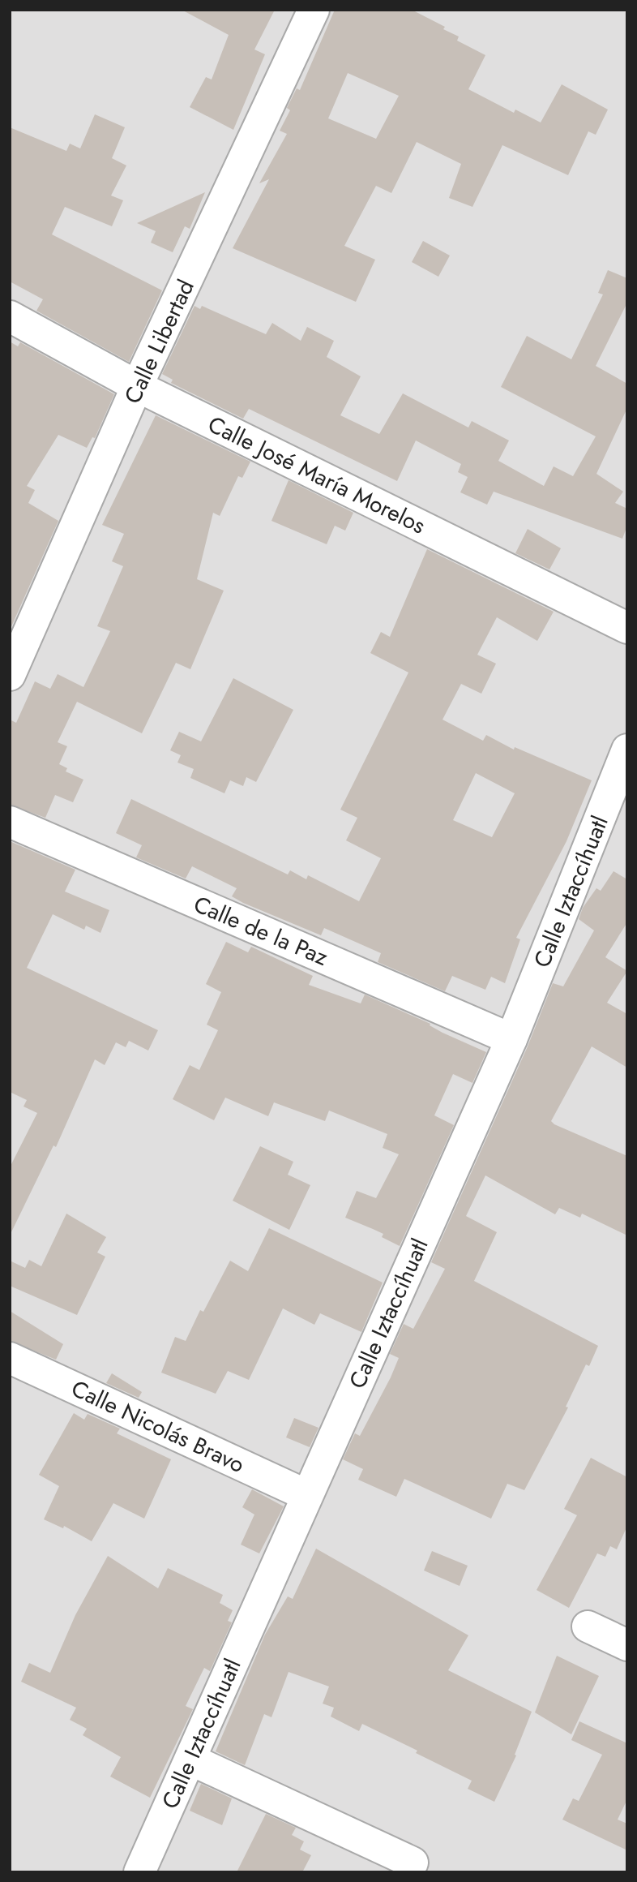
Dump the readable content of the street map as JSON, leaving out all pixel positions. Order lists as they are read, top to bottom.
{
  "streets": {
    "street": [
      "Calle Libertad",
      "Calle José María Morelos",
      "Calle Iztaccíhuatl",
      "Calle de la Paz",
      "Calle Nicolás Bravo"
    ]
  },
  "crossings": [
    ["Calle Libertad", "Calle José María Morelos"],
    ["Calle Iztaccíhuatl", "Calle de la Paz"],
    ["Calle Iztaccíhuatl", "Calle Nicolás Bravo"]
  ]
}
